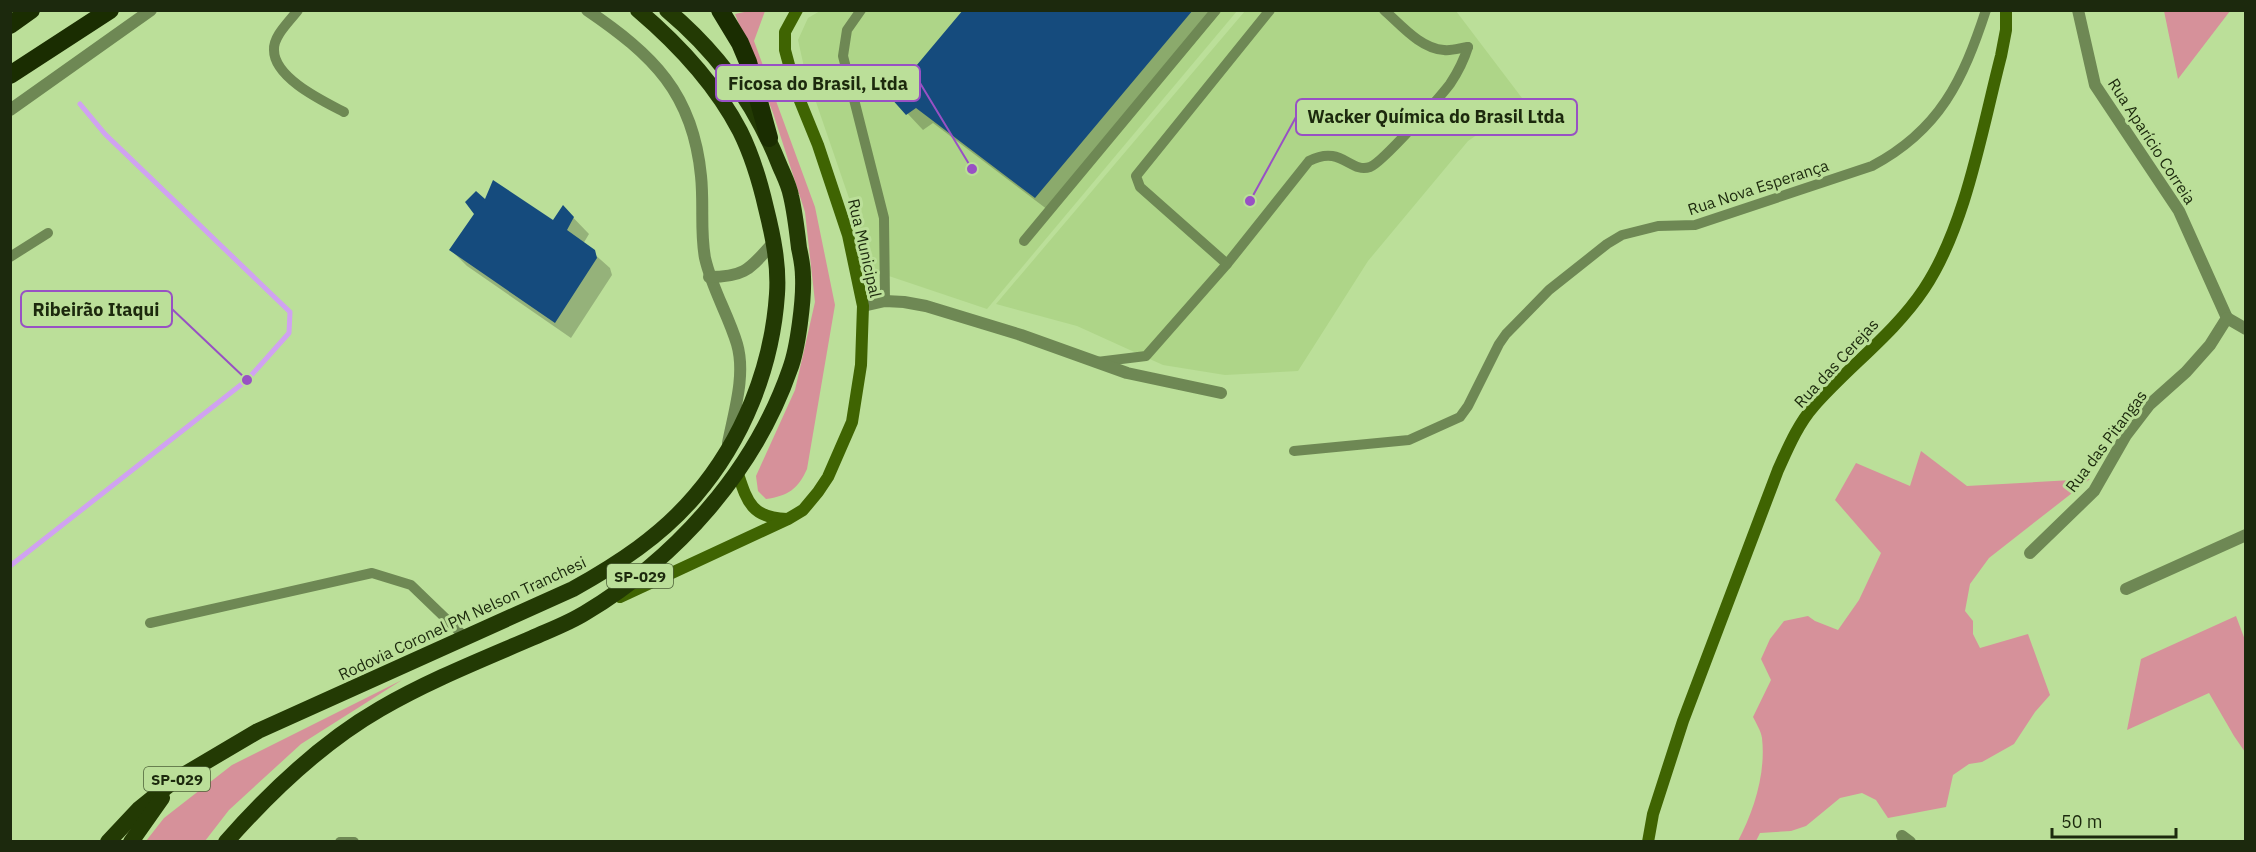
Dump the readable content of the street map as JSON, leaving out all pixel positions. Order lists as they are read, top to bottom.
{
  "streets": {
    "highway": ["SP-029", "Rodovia Coronel PM Nelson Tranchesi"],
    "main road": ["Rua Municipal", "Rua das Cerejas"],
    "street": ["Rua Aparício Correia", "Rua das Pitangas"],
    "lane": ["Rua Nova Esperança"]
  },
  "crossings": [
    ["Rua Aparício Correia", "Rua das Pitangas"],
    ["Rua Municipal", "SP-029"],
    ["SP-029", "Rodovia Coronel PM Nelson Tranchesi"]
  ],
  "places": ["Ficosa do Brasil, Ltda", "Wacker Química do Brasil Ltda", "Ribeirão Itaqui"],
  "scale_bar": "50 m"
}
